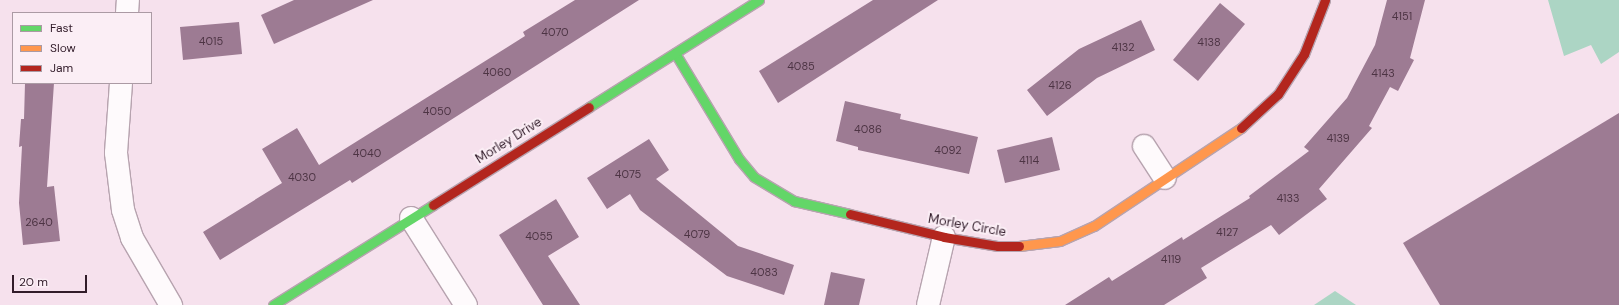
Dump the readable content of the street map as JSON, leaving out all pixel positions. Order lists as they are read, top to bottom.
{
  "streets": {
    "street": ["Morley Drive", "Morley Circle"]
  },
  "crossings": [
    ["Morley Drive", "Morley Circle"]
  ],
  "house_numbers": [
    "4151",
    "4070",
    "4015",
    "4138",
    "4132",
    "4085",
    "4060",
    "4143",
    "4126",
    "4050",
    "4086",
    "4139",
    "4092",
    "4040",
    "4114",
    "4075",
    "4030",
    "4133",
    "2640",
    "4127",
    "4079",
    "4055",
    "4119",
    "4083"
  ],
  "legend": ["Fast", "Slow", "Jam"],
  "scale_bar": "20 m"
}
